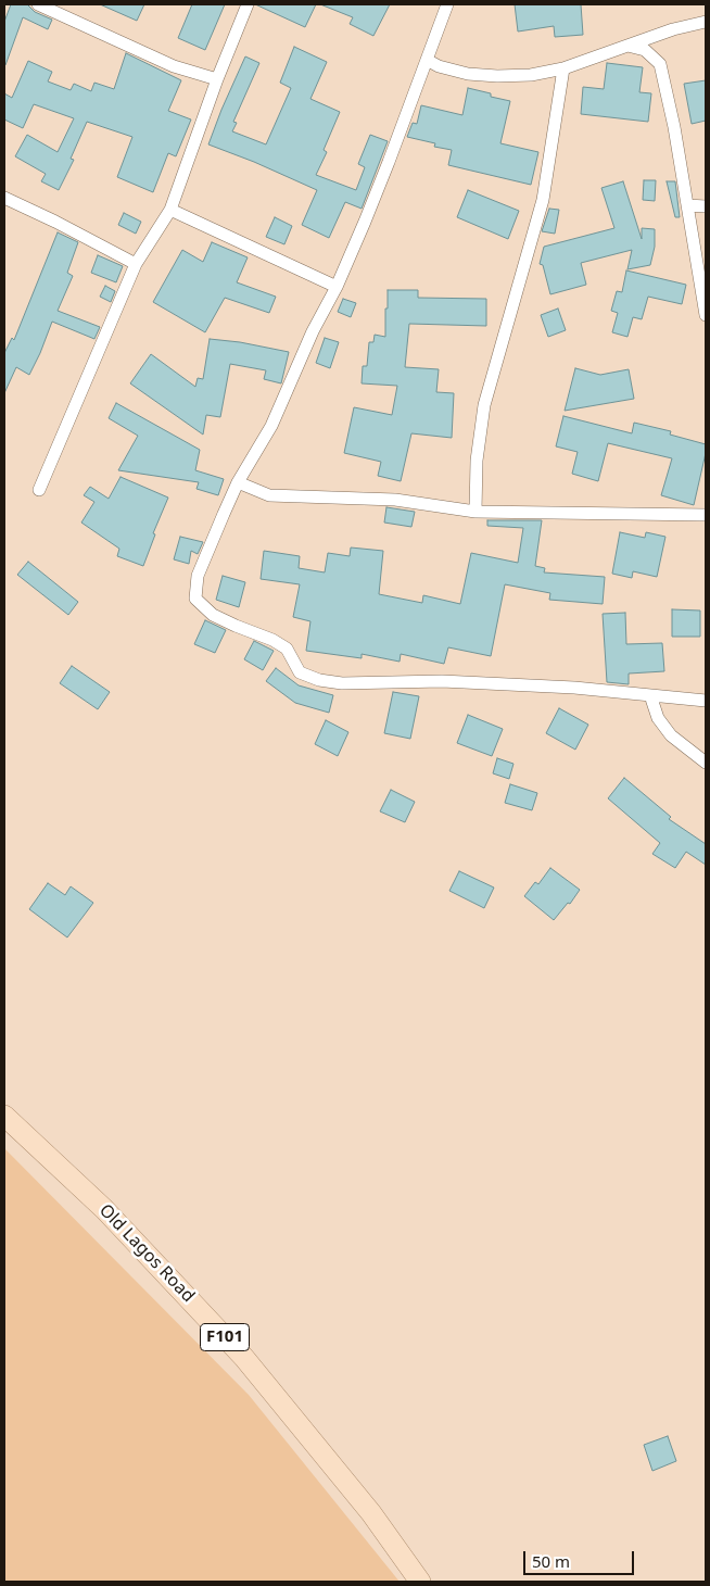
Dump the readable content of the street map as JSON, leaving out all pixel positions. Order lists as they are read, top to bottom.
{
  "streets": {
    "main road": ["Old Lagos Road", "F101"]
  },
  "scale_bar": "50 m"
}
